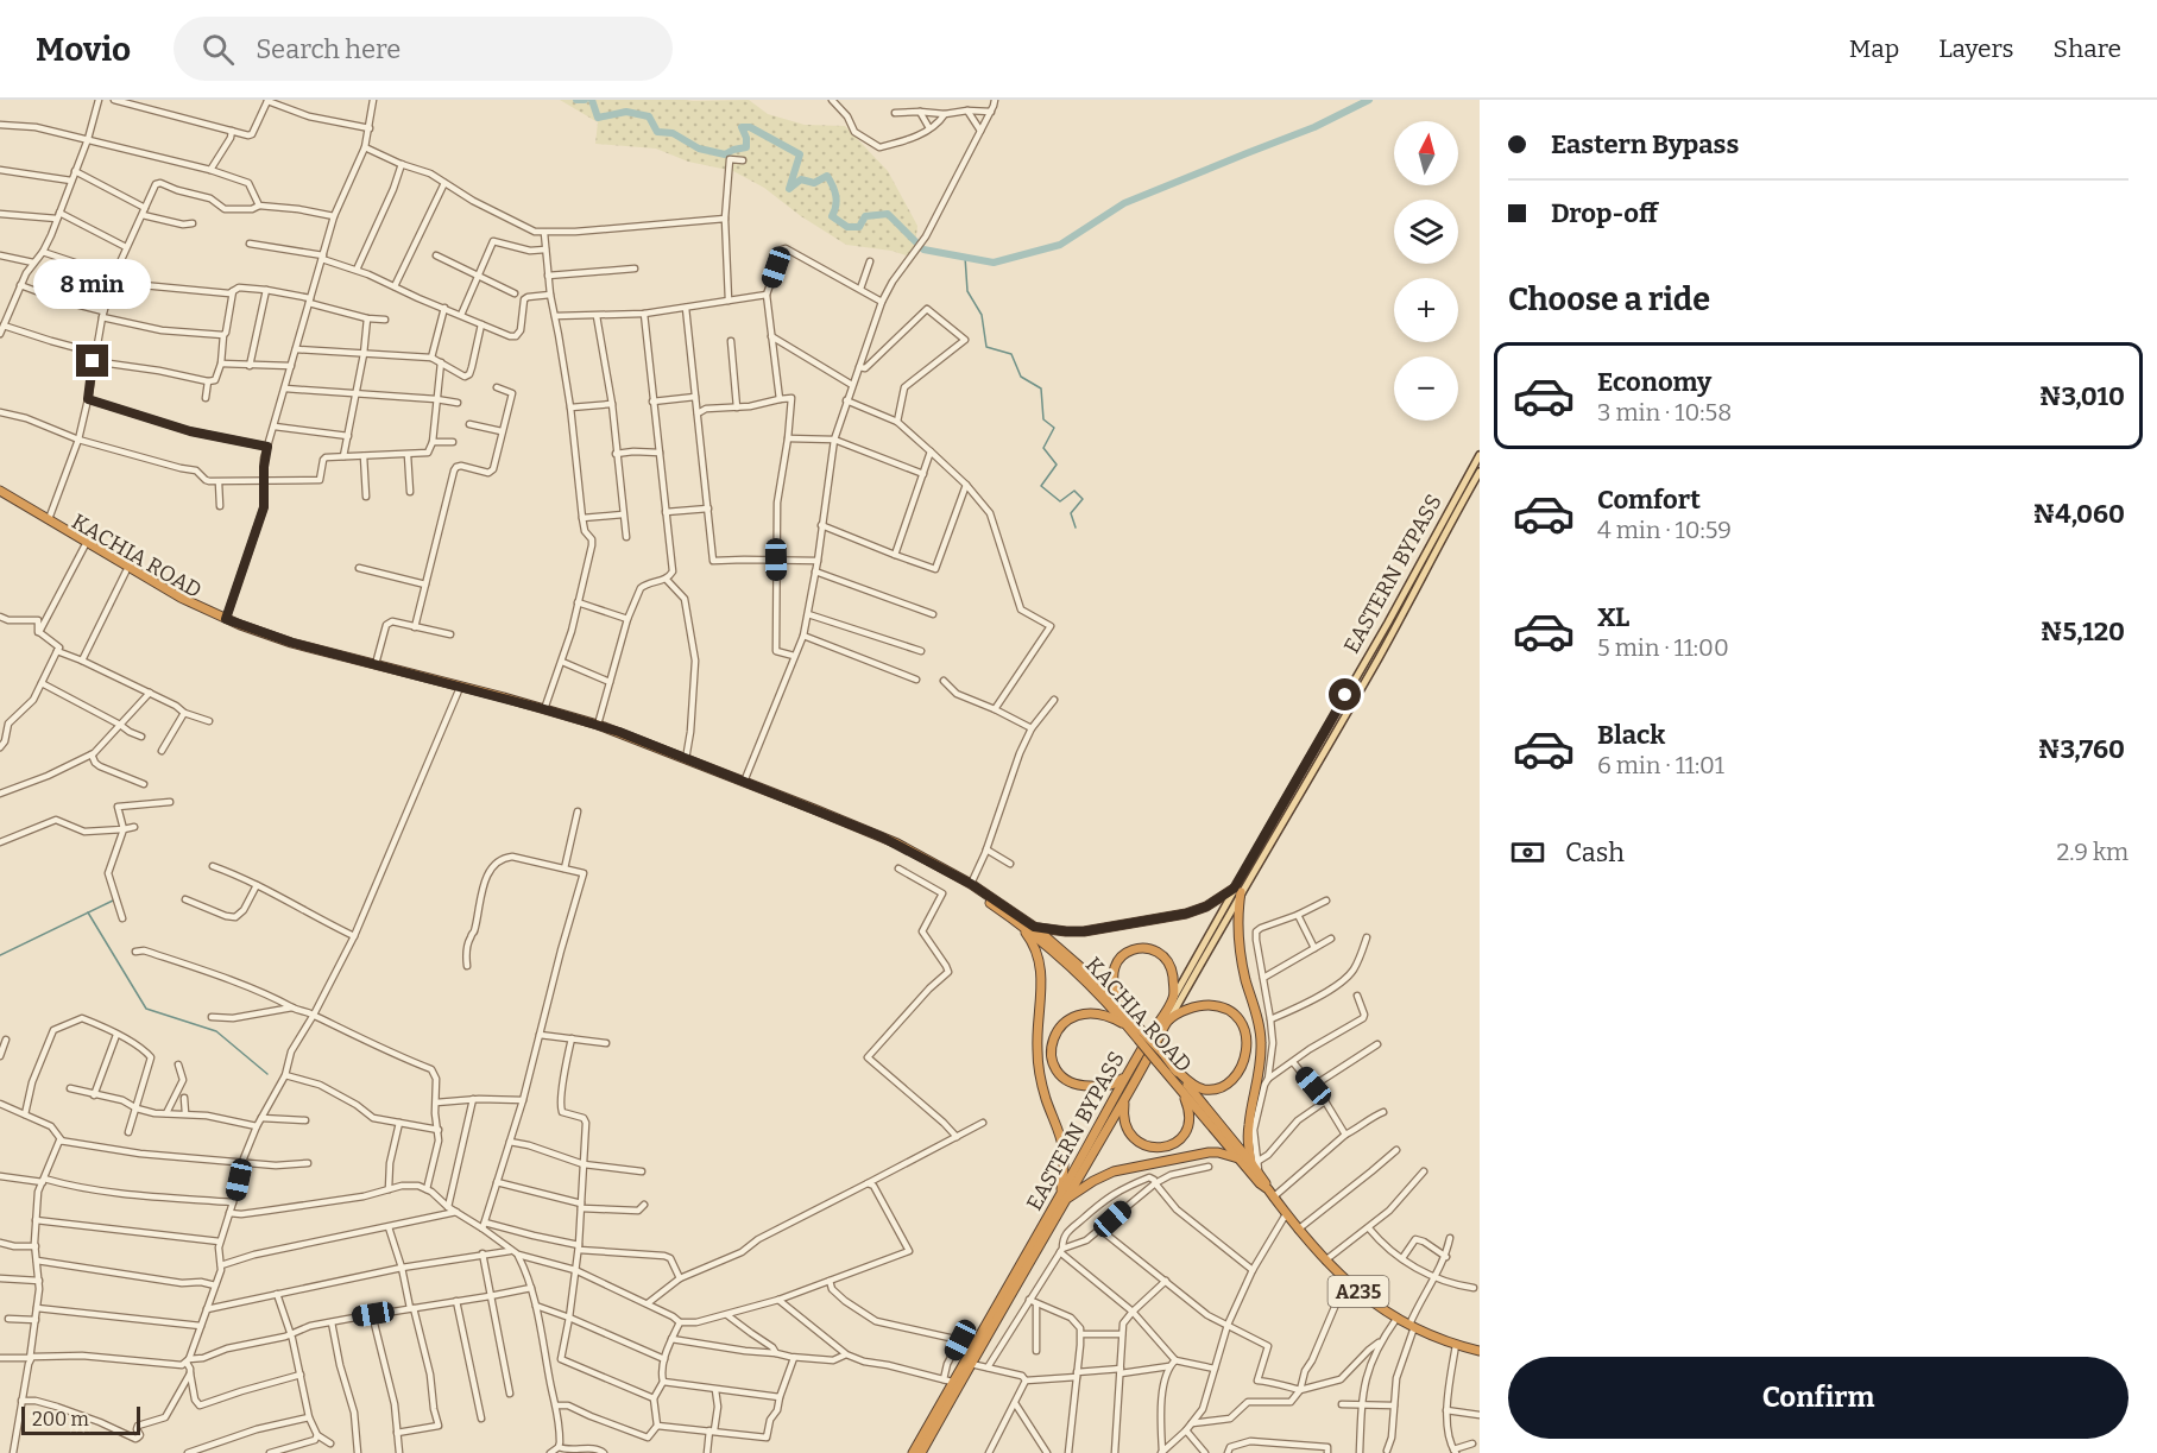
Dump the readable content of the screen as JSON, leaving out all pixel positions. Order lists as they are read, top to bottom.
{
  "streets": {
    "highway": ["KACHIA ROAD", "EASTERN BYPASS", "A235"]
  },
  "crossings": [
    ["KACHIA ROAD", "A235"]
  ],
  "scale_bar": "200 m",
  "north": "top",
  "page": {
    "header": "Movio",
    "search": "Search here",
    "nav": ["Map", "Layers", "Share"],
    "banner": ["Eastern Bypass", "Drop-off"],
    "map_buttons": ["+", "−"],
    "heading": "Choose a ride",
    "bubble": "8 min",
    "list": [
      {
        "name": "Economy",
        "note": "3 min · 10:58",
        "value": "₦3,010"
      },
      {
        "name": "Comfort",
        "note": "4 min · 10:59",
        "value": "₦4,060"
      },
      {
        "name": "XL",
        "note": "5 min · 11:00",
        "value": "₦5,120"
      },
      {
        "name": "Black",
        "note": "6 min · 11:01",
        "value": "₦3,760"
      }
    ],
    "pay": ["Cash", "2.9 km"],
    "buttons": "Confirm",
    "scale": "200 m"
  }
}
